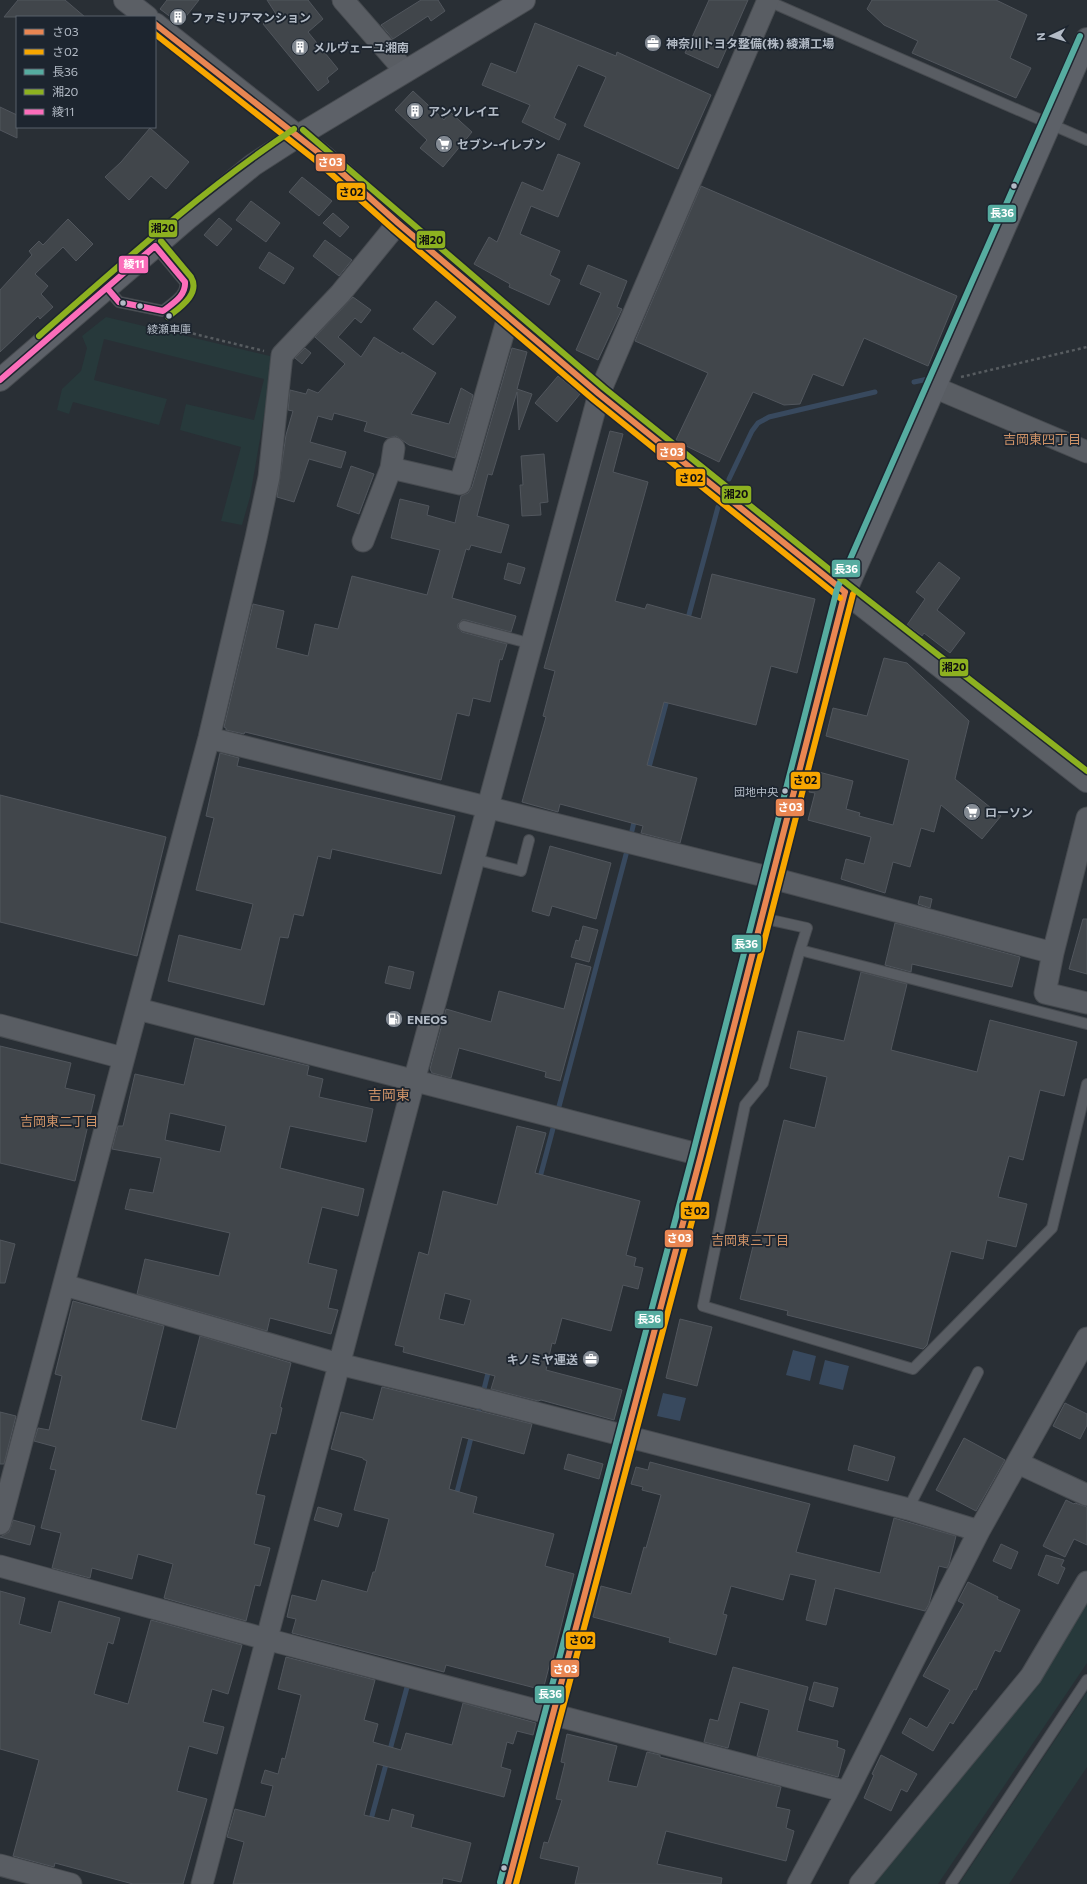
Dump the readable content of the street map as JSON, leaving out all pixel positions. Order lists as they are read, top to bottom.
{
  "districts": [
    "吉岡東四丁目",
    "吉岡東",
    "吉岡東二丁目",
    "吉岡東三丁目"
  ],
  "places": {
    "building": ["ファミリアマンション", "メルヴェーユ湘南", "アンソレイエ"],
    "office": ["神奈川トヨタ整備(株) 綾瀬工場", "キノミヤ運送"],
    "supermarket": ["セブン-イレブン", "ローソン"],
    "other": ["綾瀬車庫", "団地中央"],
    "fuel station": ["ENEOS"]
  },
  "lines": [
    "transit line さ03",
    "transit line さ02",
    "transit line 長36",
    "transit line 湘20",
    "transit line 綾11"
  ],
  "legend": [
    "さ03",
    "さ02",
    "長36",
    "湘20",
    "綾11"
  ],
  "north": "left"
}
